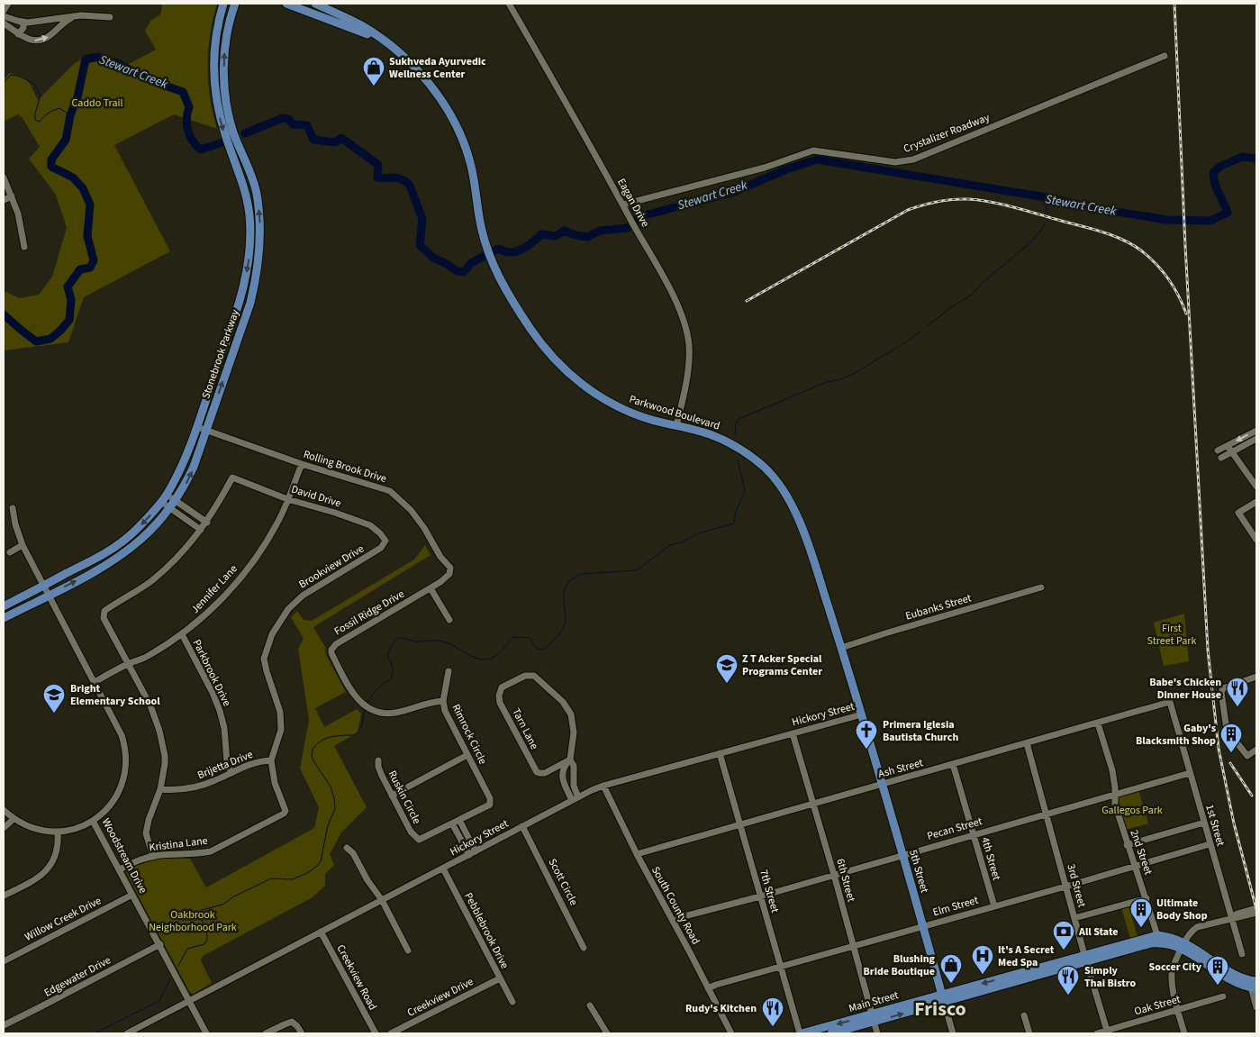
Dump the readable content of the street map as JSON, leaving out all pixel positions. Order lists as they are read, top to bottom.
{
  "streets": {
    "main road": [
      "Stonebrook Parkway",
      "Parkwood Boulevard",
      "5th Street",
      "Main Street"
    ],
    "street": [
      "Crystalizer Roadway",
      "Eagan Drive",
      "Rolling Brook Drive",
      "David Drive",
      "Brookview Drive",
      "Jennifer Lane",
      "Eubanks Street",
      "Fossil Ridge Drive",
      "Parkbrook Drive",
      "Hickory Street",
      "Tarn Lane",
      "Rimrock Circle",
      "Brijetta Drive",
      "Ash Street",
      "Ruskin Circle",
      "1st Street",
      "Pecan Street",
      "Kristina Lane",
      "2nd Street",
      "Woodstream Drive",
      "4th Street",
      "6th Street",
      "Scott Circle",
      "3rd Street",
      "7th Street",
      "South County Road",
      "Elm Street",
      "Willow Creek Drive",
      "Pebblebrook Drive",
      "Edgewater Drive",
      "Creekview Road",
      "Creekview Drive",
      "Oak Street"
    ]
  },
  "crossings": [
    ["Crystalizer Roadway", "Eagan Drive"],
    ["Eagan Drive", "Parkwood Boulevard"],
    ["Stonebrook Parkway", "Rolling Brook Drive"],
    ["Stonebrook Parkway", "Woodstream Drive"],
    ["Parkwood Boulevard", "Eubanks Street"],
    ["Parkwood Boulevard", "Hickory Street"],
    ["Parkwood Boulevard", "5th Street"],
    ["Rolling Brook Drive", "Jennifer Lane"],
    ["Rolling Brook Drive", "Fossil Ridge Drive"],
    ["David Drive", "Brookview Drive"],
    ["David Drive", "Jennifer Lane"],
    ["Brookview Drive", "Brijetta Drive"],
    ["Brookview Drive", "Kristina Lane"],
    ["Jennifer Lane", "Parkbrook Drive"],
    ["Jennifer Lane", "Woodstream Drive"],
    ["Fossil Ridge Drive", "Rimrock Circle"],
    ["Parkbrook Drive", "Brijetta Drive"],
    ["Hickory Street", "Woodstream Drive"],
    ["Hickory Street", "5th Street"],
    ["Hickory Street", "6th Street"],
    ["Hickory Street", "Scott Circle"],
    ["Hickory Street", "7th Street"],
    ["Hickory Street", "South County Road"],
    ["Hickory Street", "Pebblebrook Drive"],
    ["Hickory Street", "Creekview Road"],
    ["Ash Street", "1st Street"],
    ["Ash Street", "2nd Street"],
    ["Ash Street", "4th Street"],
    ["Ash Street", "5th Street"],
    ["Ash Street", "6th Street"],
    ["Ash Street", "3rd Street"],
    ["Ash Street", "7th Street"],
    ["Ash Street", "South County Road"],
    ["1st Street", "Pecan Street"],
    ["1st Street", "Elm Street"],
    ["Pecan Street", "2nd Street"],
    ["Pecan Street", "4th Street"],
    ["Pecan Street", "5th Street"],
    ["Pecan Street", "6th Street"],
    ["Pecan Street", "3rd Street"],
    ["Pecan Street", "7th Street"],
    ["Pecan Street", "South County Road"],
    ["Kristina Lane", "Woodstream Drive"],
    ["2nd Street", "Elm Street"],
    ["2nd Street", "Main Street"],
    ["Woodstream Drive", "Willow Creek Drive"],
    ["Woodstream Drive", "Edgewater Drive"],
    ["4th Street", "Elm Street"],
    ["5th Street", "Elm Street"],
    ["5th Street", "Main Street"],
    ["6th Street", "Elm Street"],
    ["6th Street", "Main Street"],
    ["3rd Street", "Elm Street"],
    ["3rd Street", "Main Street"],
    ["3rd Street", "Oak Street"],
    ["7th Street", "Elm Street"],
    ["7th Street", "Main Street"],
    ["South County Road", "Elm Street"],
    ["Pebblebrook Drive", "Creekview Drive"]
  ],
  "districts": ["Frisco"],
  "water": ["Stewart Creek"],
  "parks": [
    "Caddo Trail",
    "First Street Park",
    "Gallegos Park",
    "Oakbrook Neighborhood Park"
  ],
  "places": {
    "shop": ["Sukhveda Ayurvedic Wellness Center", "Blushing Bride Boutique"],
    "school or university": ["Z T Acker Special Programs Center", "Bright Elementary School"],
    "restaurant": ["Babe's Chicken Dinner House", "Simply Thai Bistro", "Rudy's Kitchen"],
    "church": ["Primera Iglesia Bautista Church"],
    "building": ["Gaby's Blacksmith Shop", "Ultimate Body Shop", "Soccer City"],
    "bank": ["All State"],
    "hospital": ["It's A Secret Med Spa"]
  }
}
